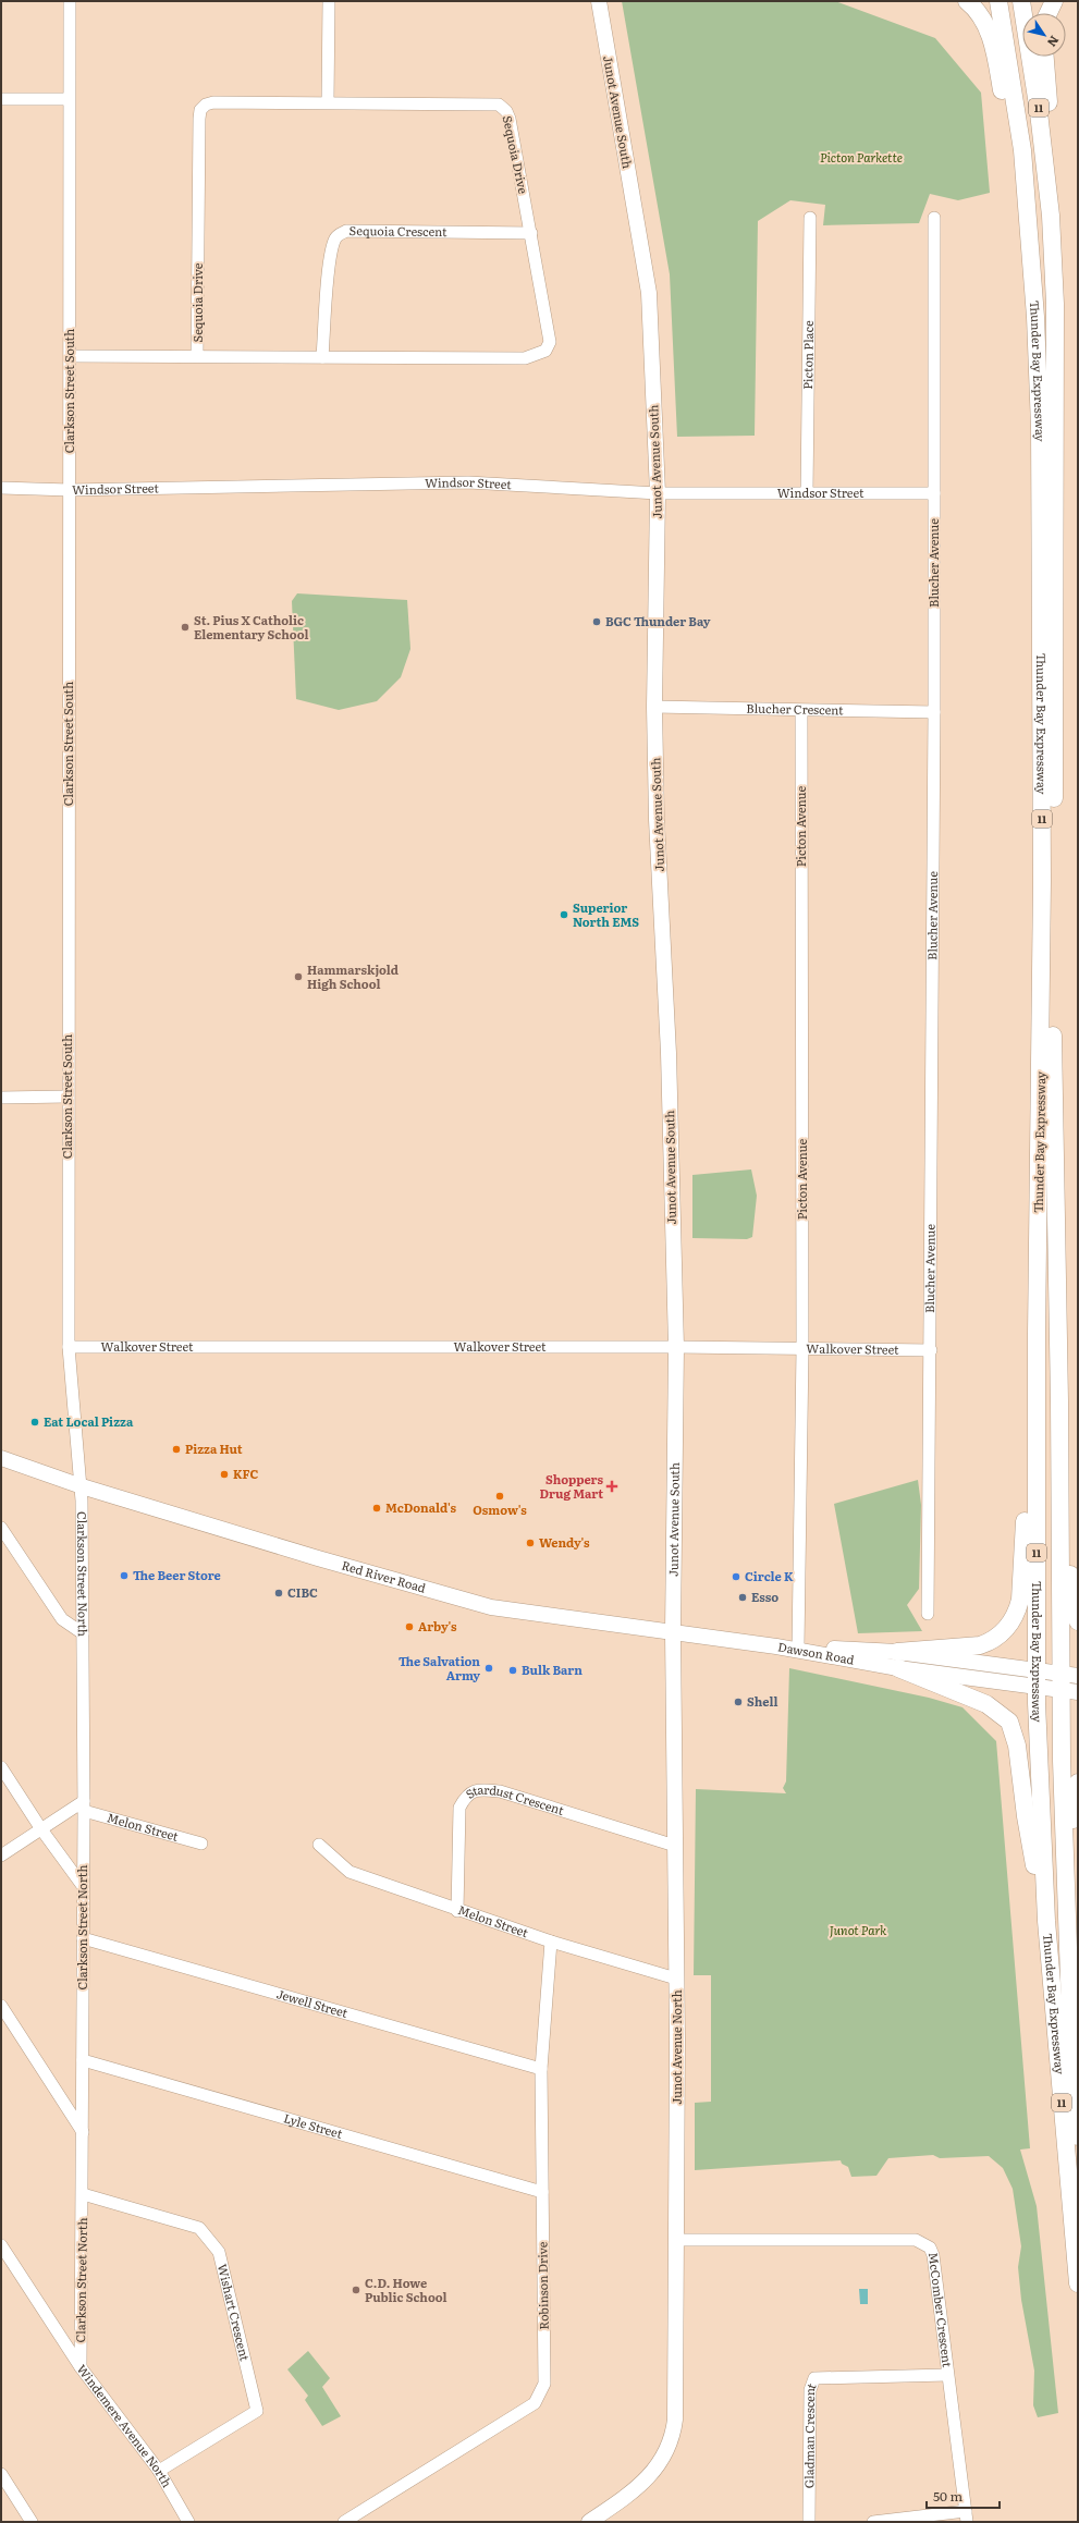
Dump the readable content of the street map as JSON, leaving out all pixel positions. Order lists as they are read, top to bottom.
{
  "streets": {
    "highway": ["11", "Thunder Bay Expressway"],
    "main road": [
      "Junot Avenue South",
      "Red River Road",
      "Dawson Road",
      "Junot Avenue North"
    ],
    "street": [
      "Sequoia Drive",
      "Sequoia Crescent",
      "Picton Place",
      "Clarkson Street South",
      "Windsor Street",
      "Blucher Avenue",
      "Blucher Crescent",
      "Picton Avenue",
      "Walkover Street",
      "Clarkson Street North",
      "Stardust Crescent",
      "Melon Street",
      "Jewell Street",
      "Lyle Street",
      "Robinson Drive",
      "McComber Crescent",
      "Wishart Crescent",
      "Windemere Avenue North",
      "Gladman Crescent"
    ]
  },
  "crossings": [
    ["Junot Avenue South", "Windsor Street"],
    ["Junot Avenue South", "Blucher Crescent"],
    ["Junot Avenue South", "Walkover Street"],
    ["Junot Avenue South", "Red River Road"],
    ["Junot Avenue South", "Junot Avenue North"],
    ["Sequoia Drive", "Sequoia Crescent"],
    ["Sequoia Drive", "Clarkson Street South"],
    ["Picton Place", "Windsor Street"],
    ["Thunder Bay Expressway", "Dawson Road"],
    ["Clarkson Street South", "Windsor Street"],
    ["Clarkson Street South", "Walkover Street"],
    ["Clarkson Street South", "Clarkson Street North"],
    ["Clarkson Street South", "Red River Road"],
    ["Windsor Street", "Blucher Avenue"],
    ["Blucher Avenue", "Blucher Crescent"],
    ["Blucher Avenue", "Walkover Street"],
    ["Blucher Crescent", "Picton Avenue"],
    ["Picton Avenue", "Walkover Street"],
    ["Picton Avenue", "Dawson Road"],
    ["Clarkson Street North", "Red River Road"],
    ["Clarkson Street North", "Melon Street"],
    ["Clarkson Street North", "Jewell Street"],
    ["Clarkson Street North", "Lyle Street"],
    ["Clarkson Street North", "Wishart Crescent"],
    ["Clarkson Street North", "Windemere Avenue North"],
    ["Red River Road", "Dawson Road"],
    ["Red River Road", "Junot Avenue North"],
    ["Stardust Crescent", "Melon Street"],
    ["Stardust Crescent", "Junot Avenue North"],
    ["Melon Street", "Junot Avenue North"],
    ["Melon Street", "Robinson Drive"],
    ["Jewell Street", "Robinson Drive"],
    ["Junot Avenue North", "McComber Crescent"],
    ["Lyle Street", "Robinson Drive"],
    ["McComber Crescent", "Gladman Crescent"],
    ["Wishart Crescent", "Windemere Avenue North"]
  ],
  "parks": ["Picton Parkette", "Junot Park"],
  "places": {
    "other": [
      "BGC Thunder Bay",
      "St. Pius X Catholic Elementary School",
      "Superior North EMS",
      "Hammarskjold High School",
      "Eat Local Pizza",
      "Pizza Hut",
      "KFC",
      "Osmow's",
      "McDonald's",
      "Wendy's",
      "The Beer Store",
      "Circle K",
      "CIBC",
      "Esso",
      "Arby's",
      "The Salvation Army",
      "Bulk Barn",
      "Shell",
      "C.D. Howe Public School"
    ],
    "health": ["Shoppers Drug Mart"]
  },
  "scale_bar": "50 m",
  "north": "bottom right"
}
